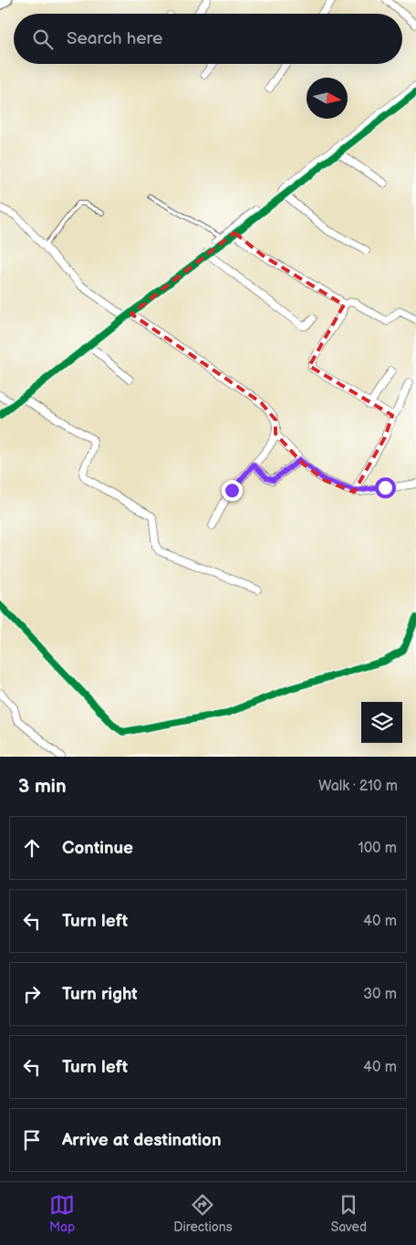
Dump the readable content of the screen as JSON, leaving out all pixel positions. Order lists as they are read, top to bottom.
{
  "north": "right",
  "page": {
    "search": "Search here",
    "heading": ["3 min", "Walk · 210 m"],
    "list": [
      ["Continue", "100 m"],
      ["Turn left", "40 m"],
      ["Turn right", "30 m"],
      ["Turn left", "40 m"],
      "Arrive at destination"
    ],
    "nav": ["Map", "Directions", "Saved"]
  }
}
